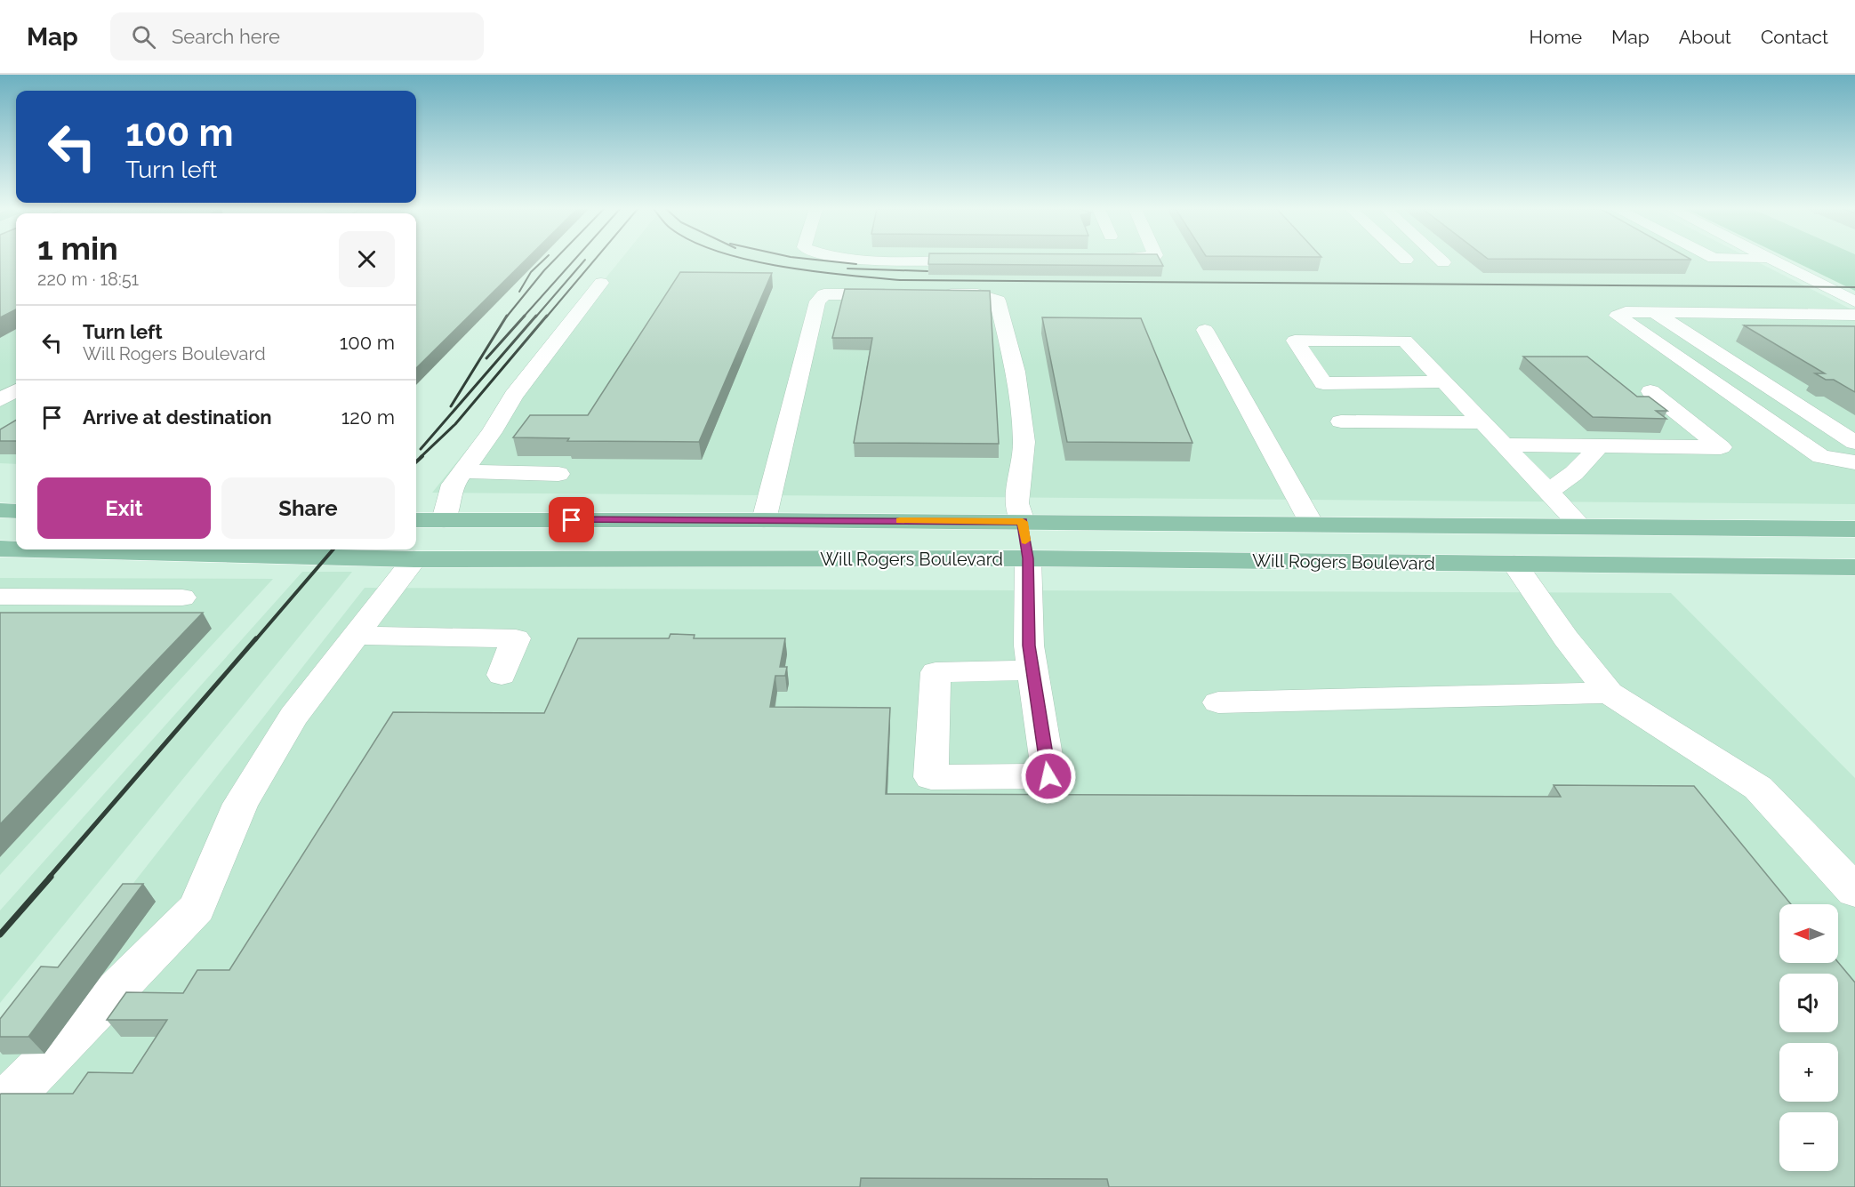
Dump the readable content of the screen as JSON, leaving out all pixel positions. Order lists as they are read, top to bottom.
{
  "streets": {
    "main road": ["Will Rogers Boulevard"]
  },
  "north": "left",
  "page": {
    "header": "Map",
    "search": "Search here",
    "nav": [
      "Home",
      "Map",
      "About",
      "Contact"
    ],
    "turn": ["100 m", "Turn left"],
    "heading": ["1 min", "220 m · 18:51"],
    "list": [
      {
        "name": "Turn left",
        "note": "Will Rogers Boulevard",
        "value": "100 m"
      },
      {
        "name": "Arrive at destination",
        "value": "120 m"
      }
    ],
    "buttons": ["Exit", "Share"],
    "map_buttons": ["+", "−"]
  }
}
